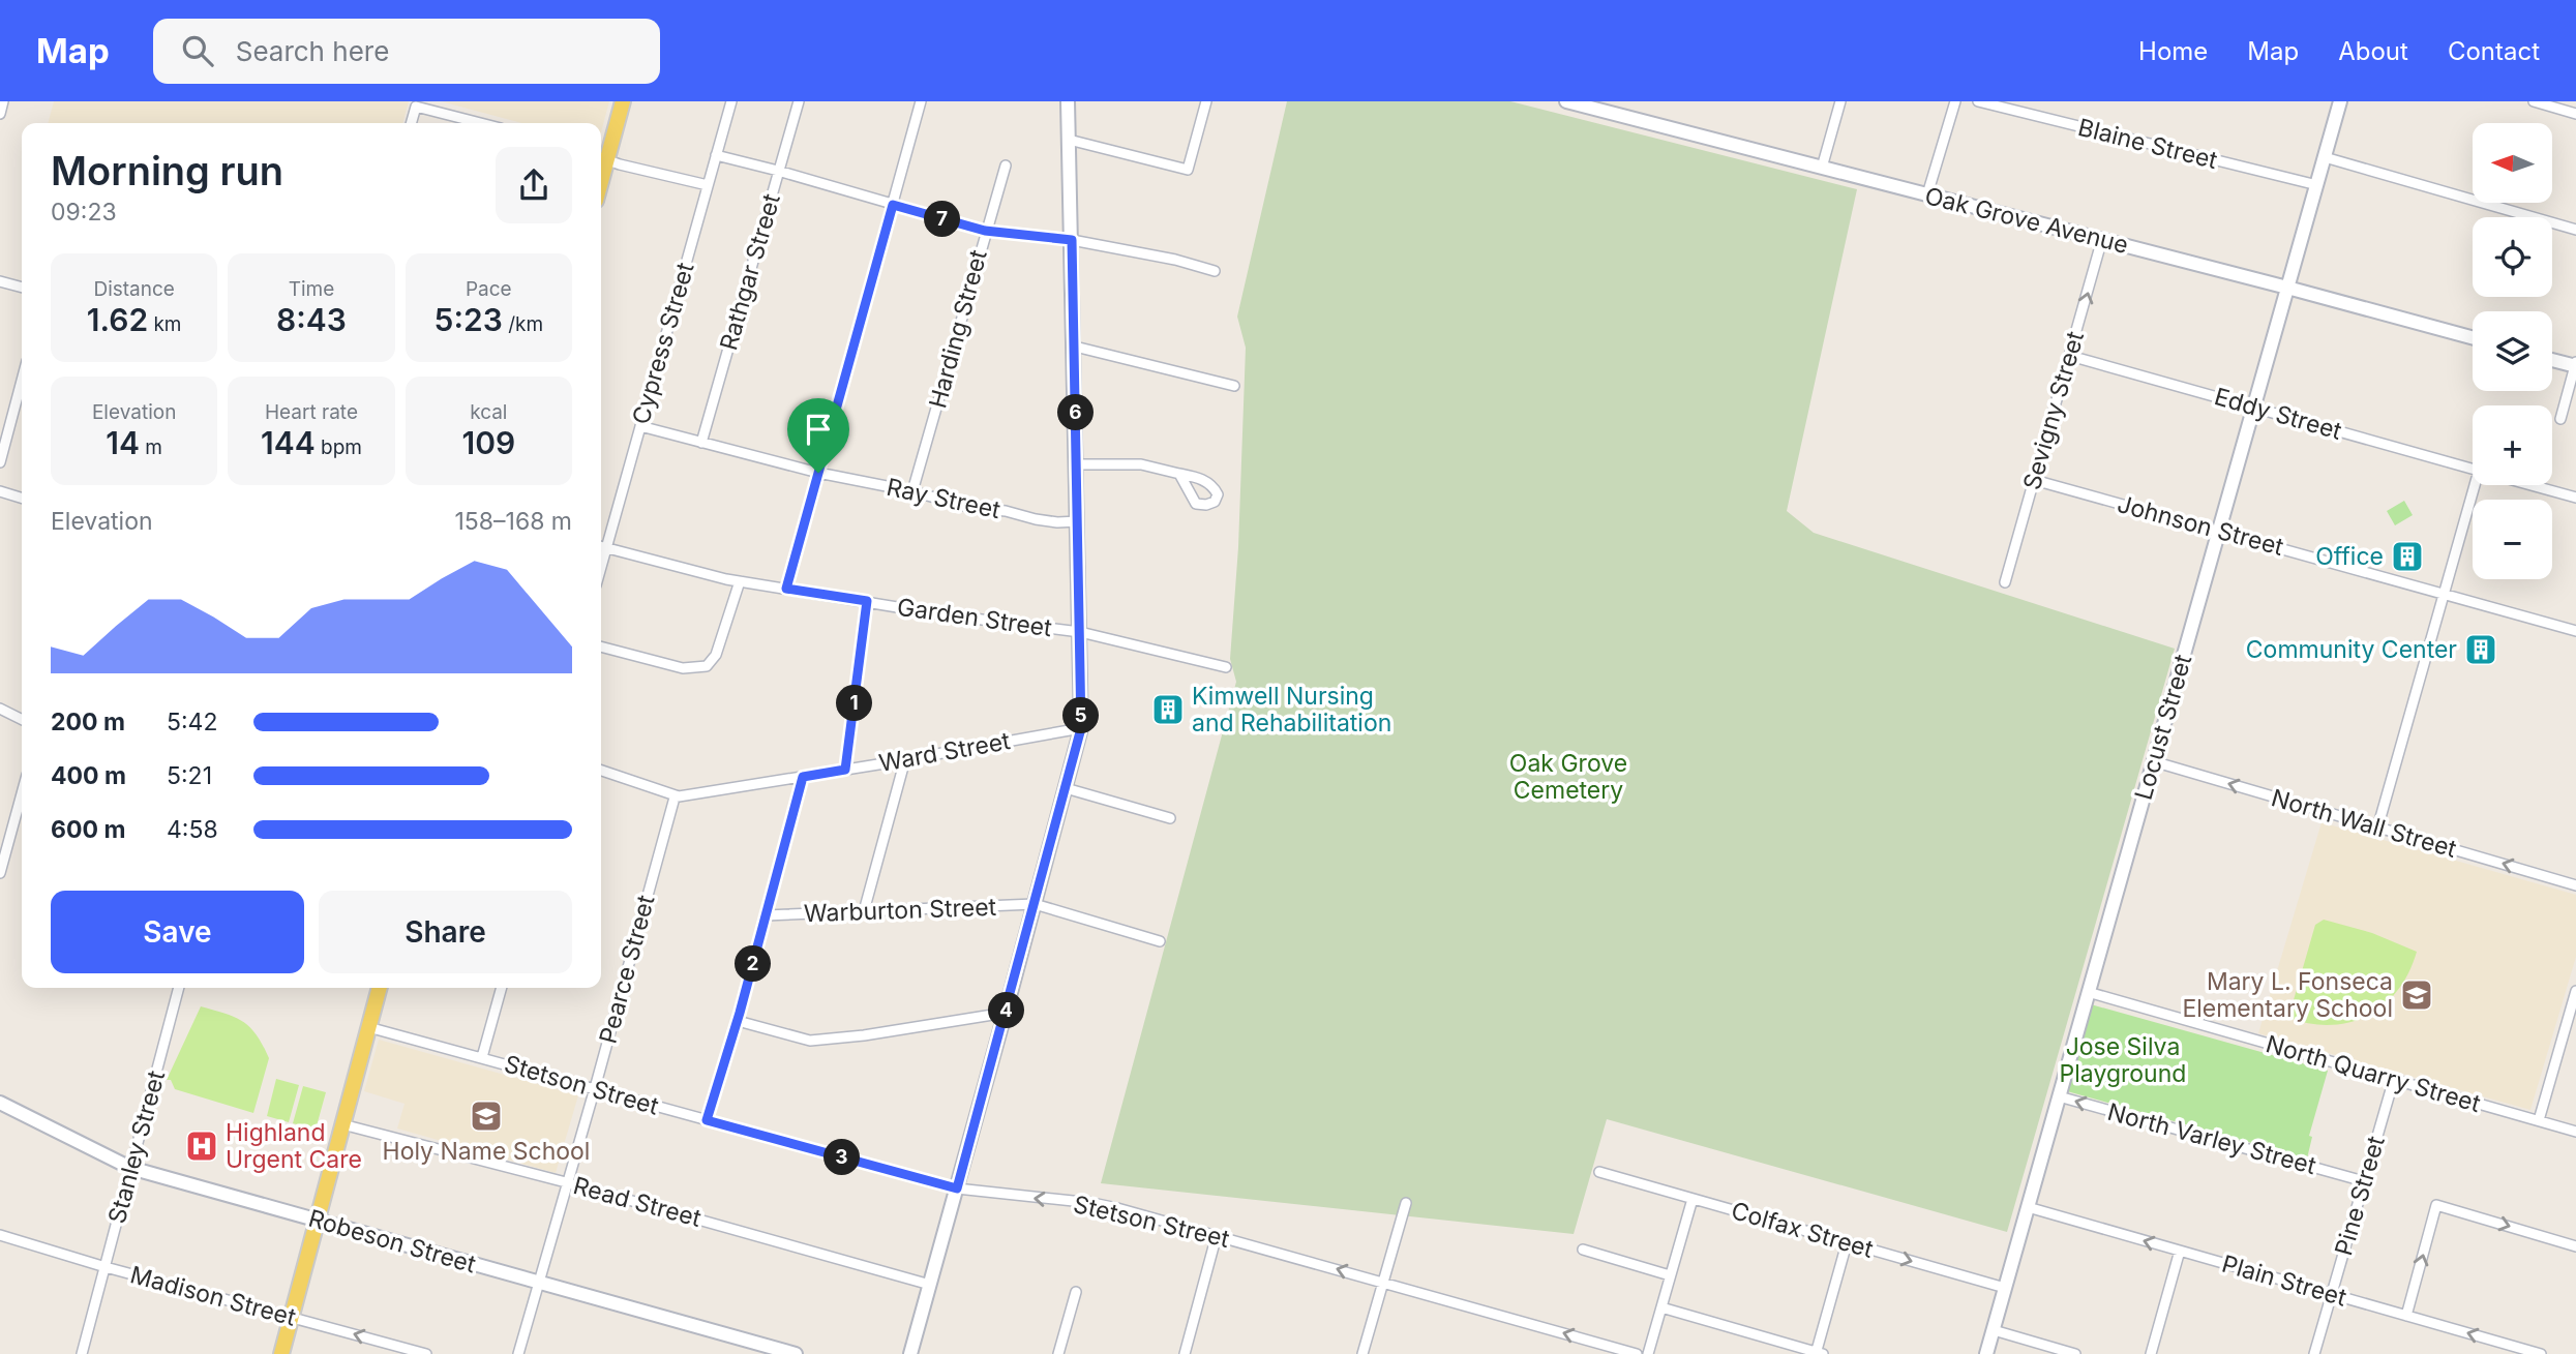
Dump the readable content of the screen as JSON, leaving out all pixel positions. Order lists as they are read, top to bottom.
{
  "streets": {
    "street": [
      "Blaine Street",
      "Oak Grove Avenue",
      "Rathgar Street",
      "Harding Street",
      "Cypress Street",
      "Sevigny Street",
      "Eddy Street",
      "Ray Street",
      "Johnson Street",
      "Garden Street",
      "Locust Street",
      "Ward Street",
      "North Wall Street",
      "Warburton Street",
      "Pearce Street",
      "North Quarry Street",
      "Stetson Street",
      "North Varley Street",
      "Stanley Street",
      "Pine Street",
      "Read Street",
      "Colfax Street",
      "Robeson Street",
      "Plain Street",
      "Madison Street"
    ]
  },
  "crossings": [
    ["Blaine Street", "Locust Street"],
    ["Oak Grove Avenue", "Sevigny Street"],
    ["Oak Grove Avenue", "Locust Street"],
    ["Rathgar Street", "Ray Street"],
    ["Harding Street", "Ray Street"],
    ["Cypress Street", "Ray Street"],
    ["Cypress Street", "Garden Street"],
    ["Sevigny Street", "Eddy Street"],
    ["Sevigny Street", "Johnson Street"],
    ["Eddy Street", "Locust Street"],
    ["Johnson Street", "Locust Street"],
    ["Locust Street", "North Wall Street"],
    ["Locust Street", "North Quarry Street"],
    ["Locust Street", "North Varley Street"],
    ["Locust Street", "Colfax Street"],
    ["Locust Street", "Plain Street"],
    ["Ward Street", "Pearce Street"],
    ["Pearce Street", "Stetson Street"],
    ["Pearce Street", "Read Street"],
    ["Pearce Street", "Robeson Street"],
    ["North Quarry Street", "Pine Street"],
    ["North Varley Street", "Pine Street"],
    ["Stanley Street", "Robeson Street"],
    ["Stanley Street", "Madison Street"],
    ["Pine Street", "Plain Street"]
  ],
  "one_way": [
    "North Wall Street",
    "Stetson Street",
    "North Varley Street",
    "Colfax Street",
    "Plain Street"
  ],
  "parks": ["Oak Grove Cemetery", "Jose Silva Playground"],
  "places": {
    "building": ["Office", "Community Center", "Kimwell Nursing and Rehabilitation"],
    "school or university": ["Mary L. Fonseca Elementary School", "Holy Name School"],
    "hospital": ["Highland Urgent Care"]
  },
  "north": "left",
  "page": {
    "header": "Map",
    "search": "Search here",
    "nav": [
      "Home",
      "Map",
      "About",
      "Contact"
    ],
    "map_buttons": ["+", "−"],
    "heading": ["Morning run", "09:23"],
    "pins": [
      "7",
      "6",
      "1",
      "5",
      "2",
      "4",
      "3"
    ],
    "stats": [
      ["Distance", "1.62 km"],
      ["Time", "8:43"],
      ["Pace", "5:23 /km"],
      ["Elevation", "14 m"],
      ["Heart rate", "144 bpm"],
      ["kcal", "109"]
    ],
    "chart": ["Elevation", "158–168 m"],
    "list": [
      {
        "name": "200 m",
        "note": "5:42"
      },
      {
        "name": "400 m",
        "note": "5:21"
      },
      {
        "name": "600 m",
        "note": "4:58"
      }
    ],
    "buttons": ["Save", "Share"]
  }
}
